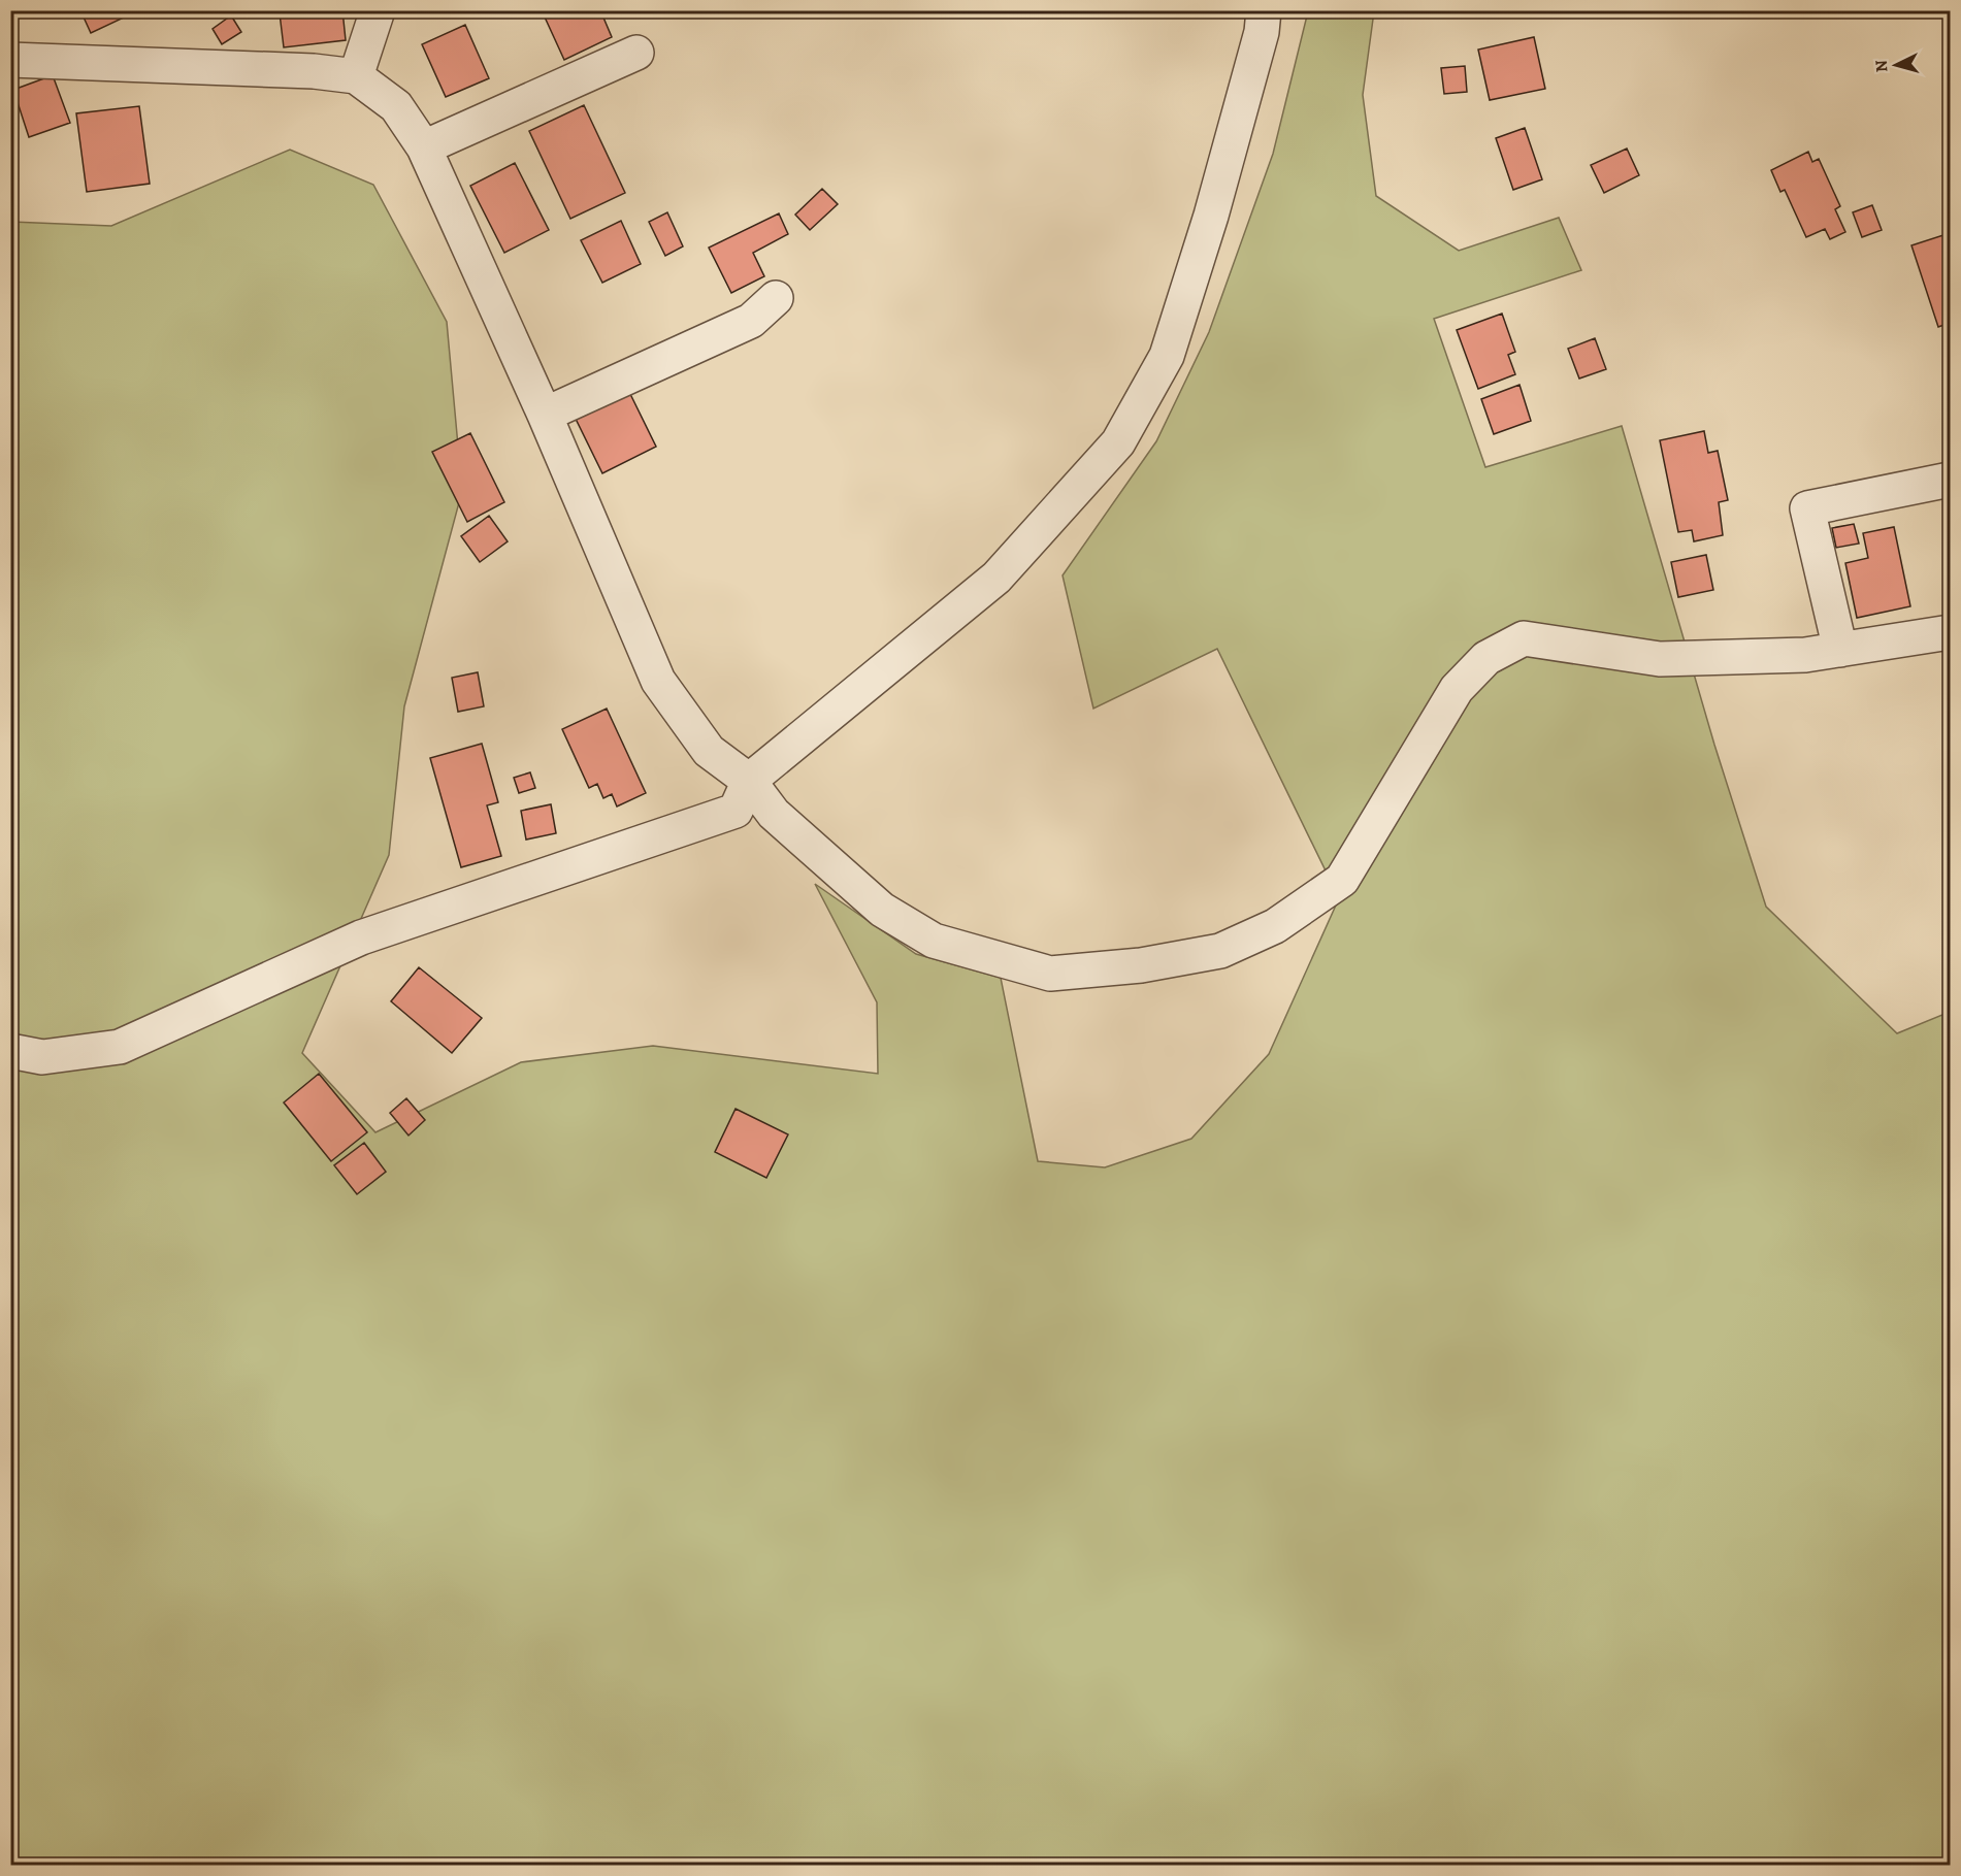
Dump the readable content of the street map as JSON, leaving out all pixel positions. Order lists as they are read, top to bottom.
{
  "north": "left"
}
